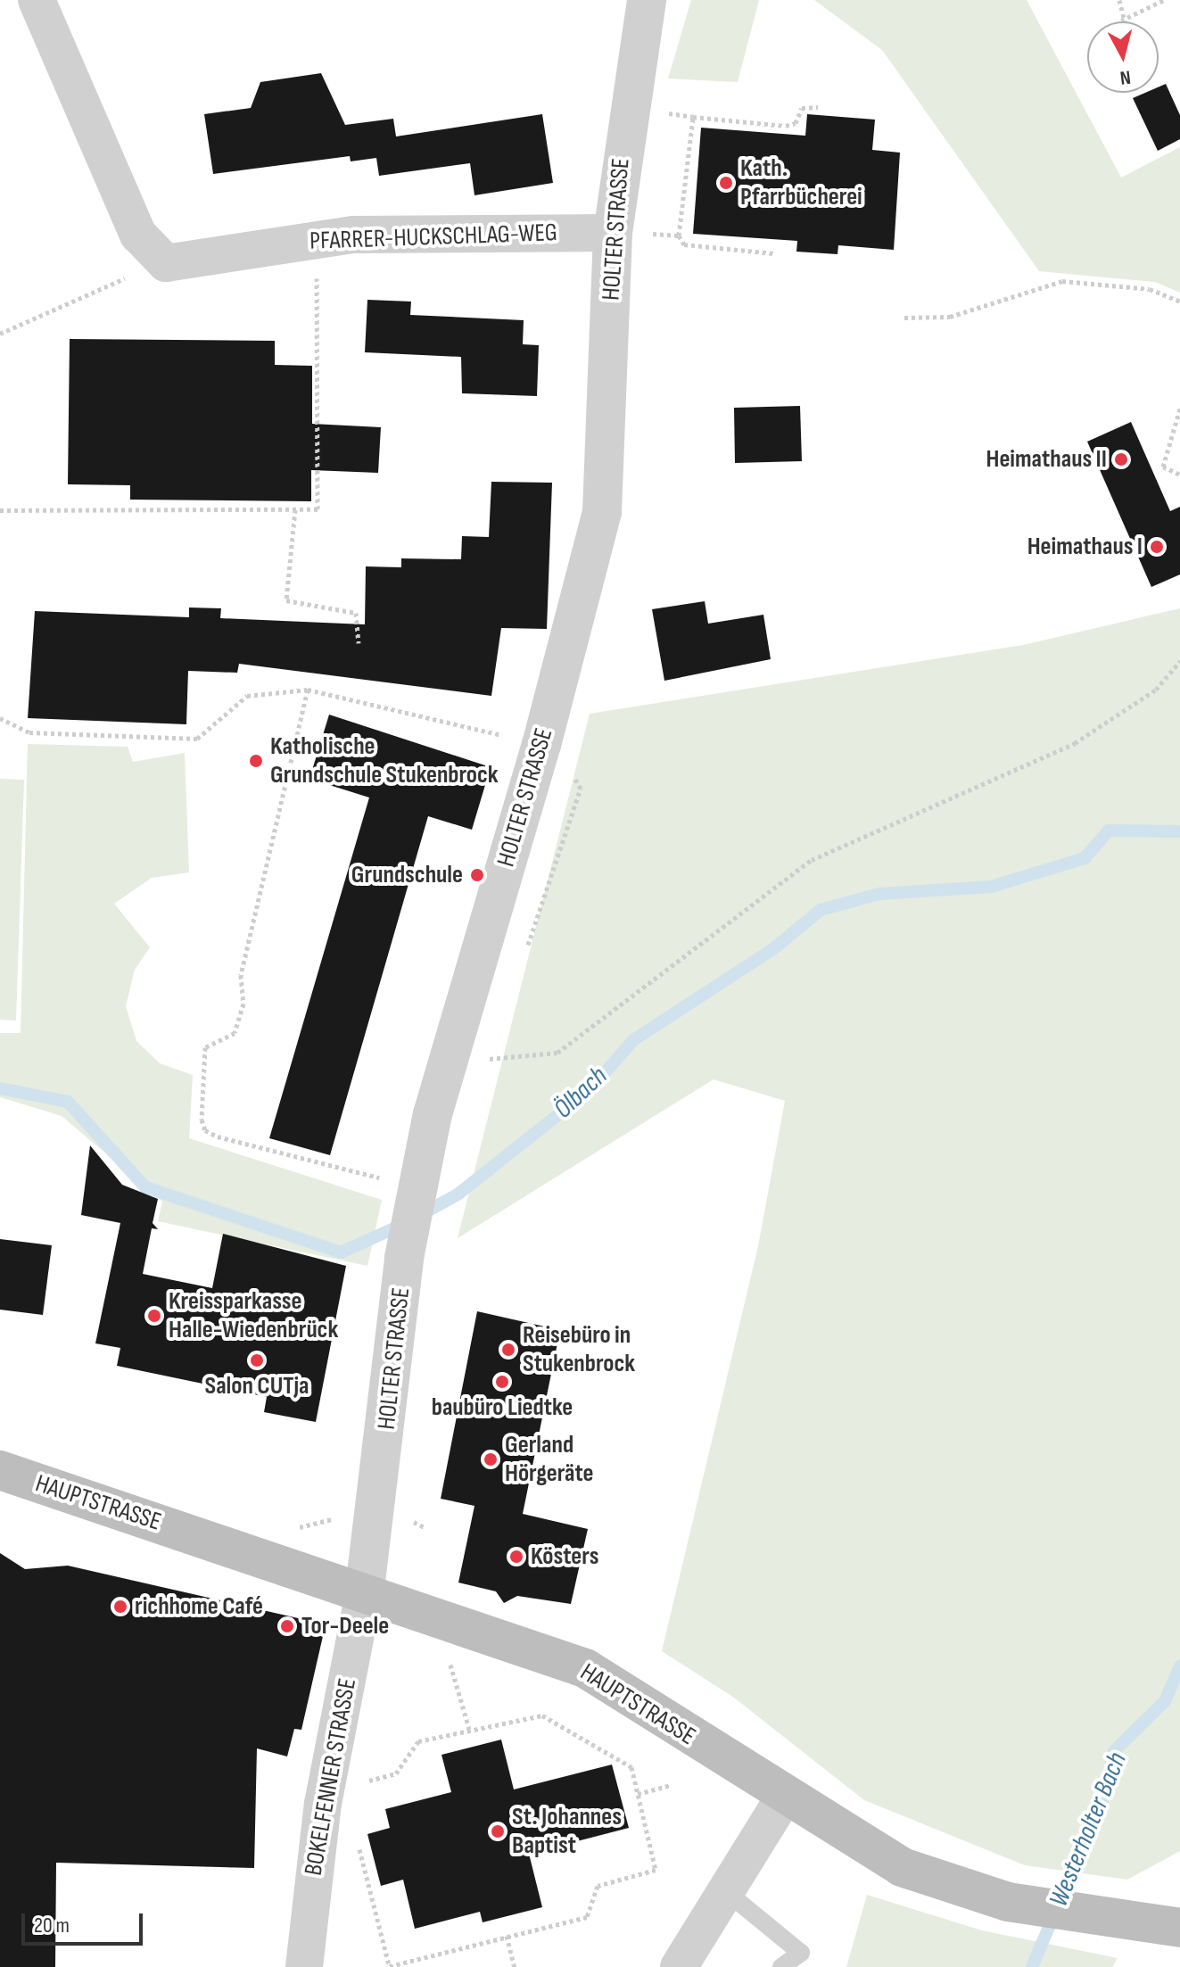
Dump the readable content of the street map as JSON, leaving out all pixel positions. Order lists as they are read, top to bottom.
{
  "streets": {
    "main road": ["HAUPTSTRASSE"],
    "street": ["HOLTER STRASSE", "PFARRER-HUCKSCHLAG-WEG", "BOKELFENNER STRASSE"]
  },
  "crossings": [
    ["HOLTER STRASSE", "PFARRER-HUCKSCHLAG-WEG"],
    ["HOLTER STRASSE", "HAUPTSTRASSE"],
    ["HOLTER STRASSE", "BOKELFENNER STRASSE"],
    ["HAUPTSTRASSE", "BOKELFENNER STRASSE"]
  ],
  "water": ["Ölbach", "Westerholter Bach"],
  "places": [
    "Kath. Pfarrbücherei",
    "Heimathaus II",
    "Heimathaus I",
    "Katholische Grundschule Stukenbrock",
    "Grundschule",
    "Kreissparkasse Halle-Wiedenbrück",
    "Reisebüro in Stukenbrock",
    "Salon CUTja",
    "baubüro Liedtke",
    "Gerland Hörgeräte",
    "Kösters",
    "richhome Café",
    "Tor-Deele",
    "St. Johannes Baptist"
  ],
  "scale_bar": "20 m",
  "north": "bottom"
}
